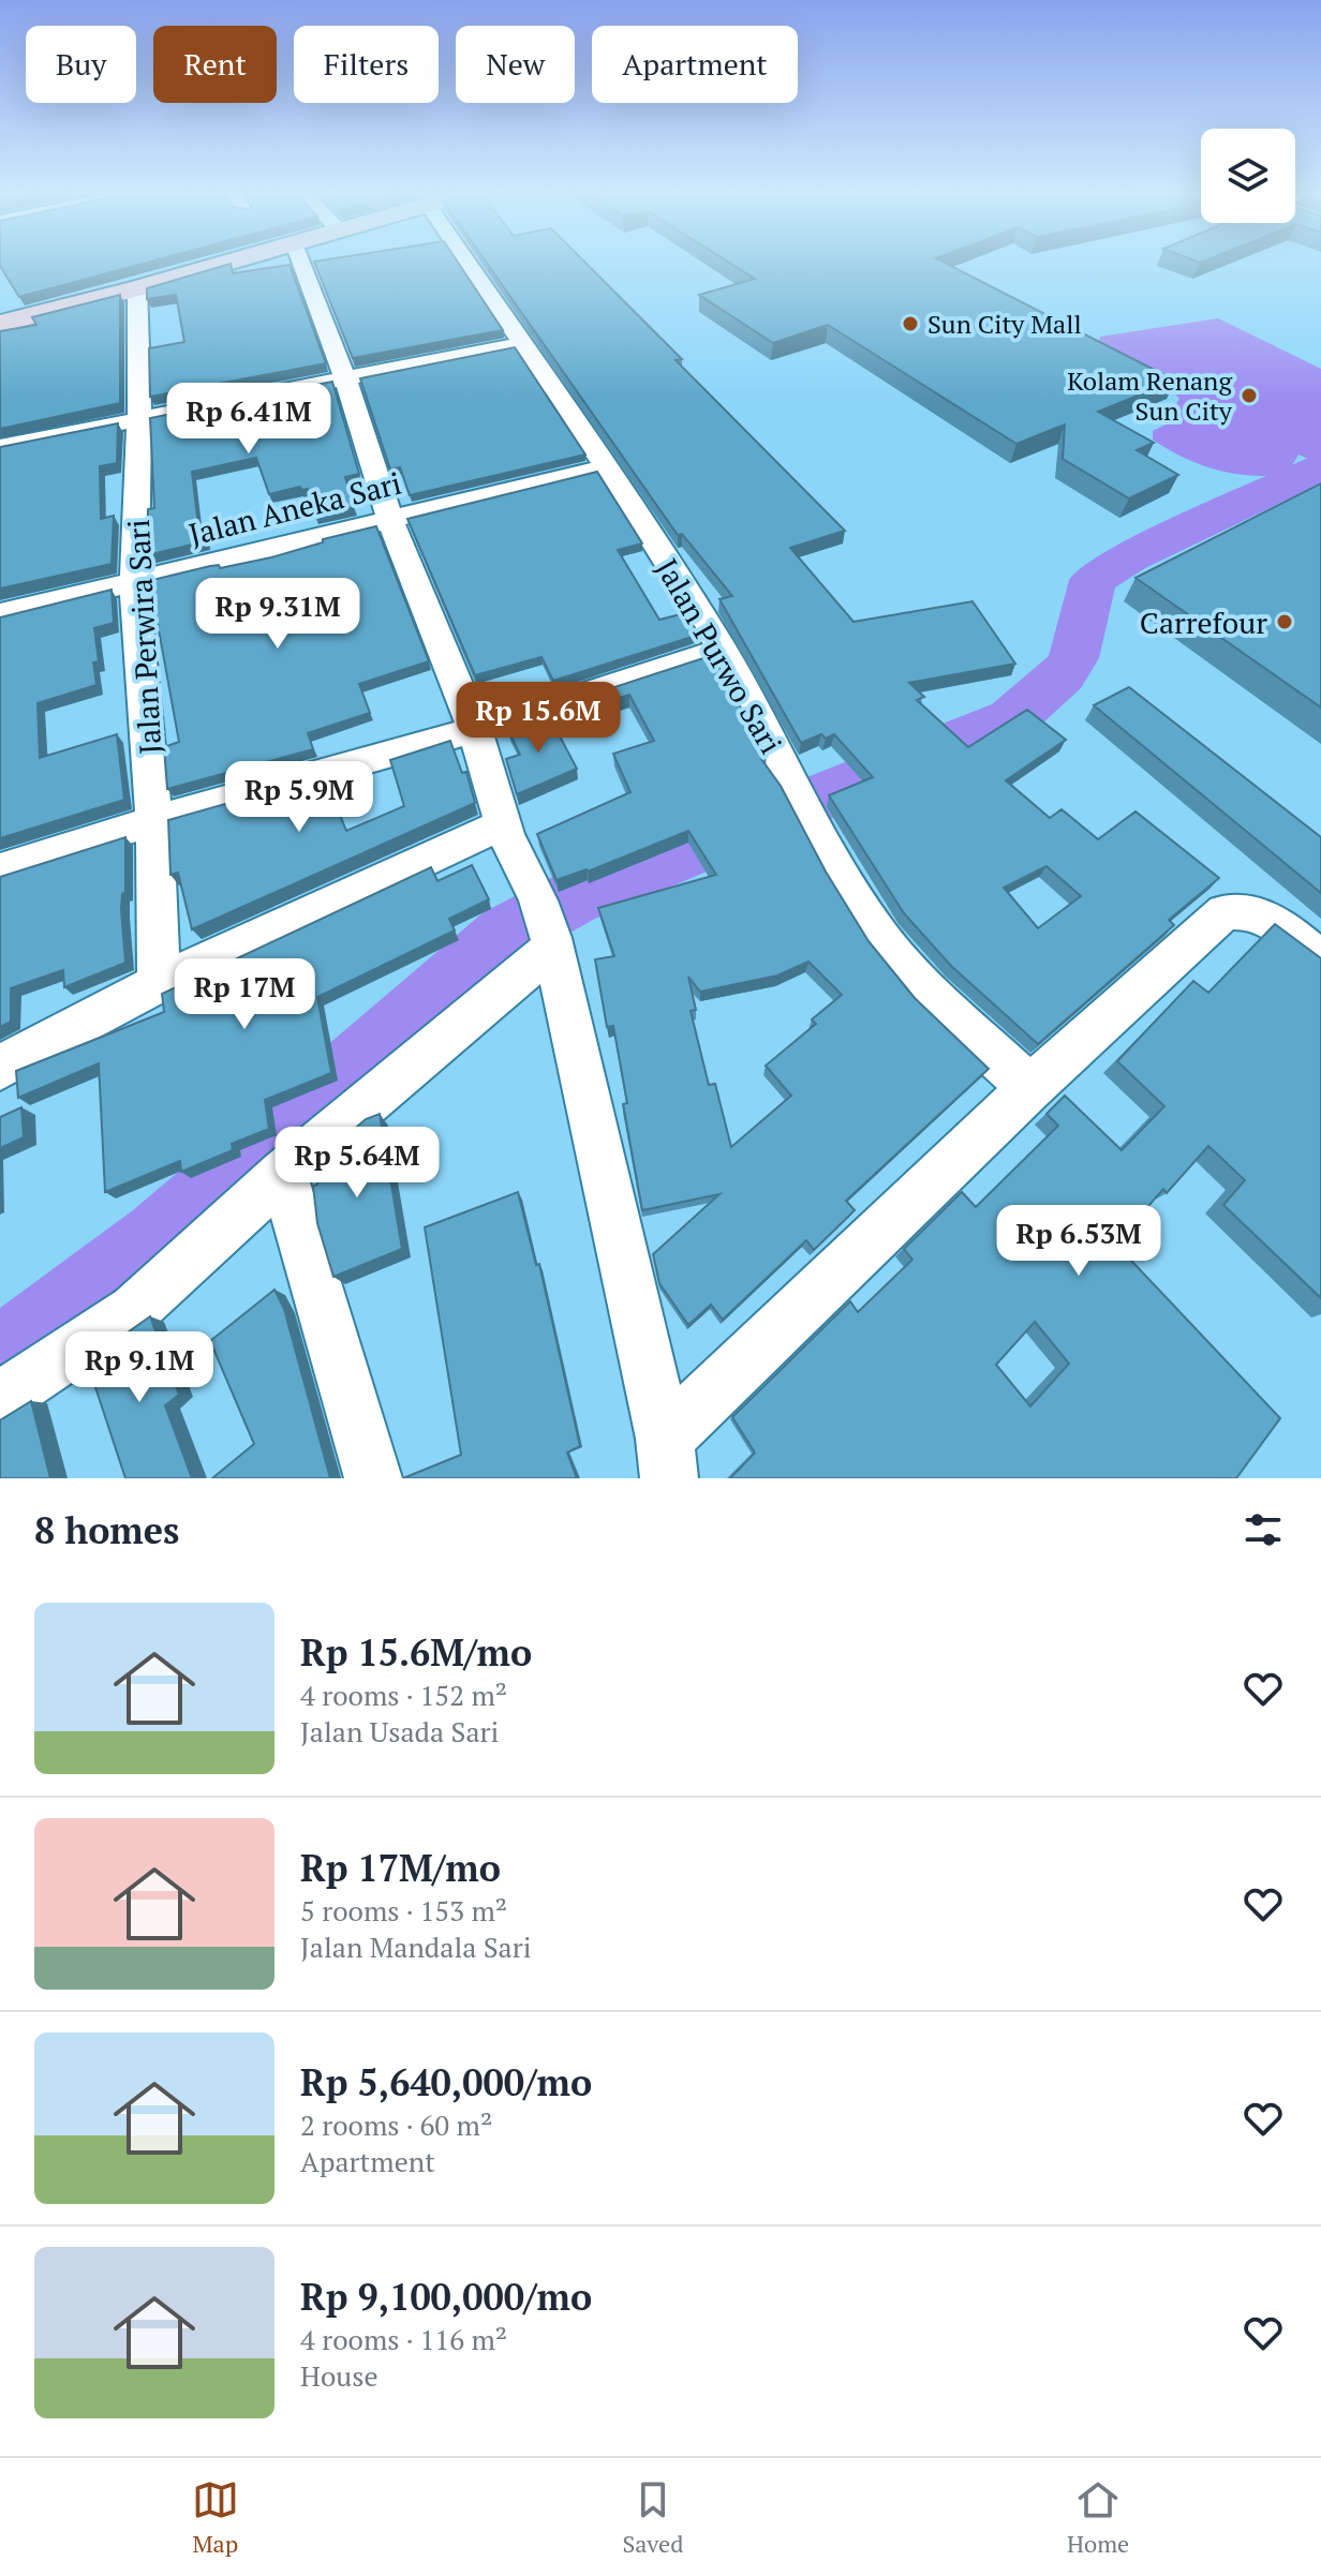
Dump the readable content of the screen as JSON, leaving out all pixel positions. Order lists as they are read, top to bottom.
{
  "streets": {
    "street": ["Jalan Aneka Sari", "Jalan Perwira Sari", "Jalan Purwo Sari"]
  },
  "crossings": [
    ["Jalan Aneka Sari", "Jalan Perwira Sari"],
    ["Jalan Aneka Sari", "Jalan Purwo Sari"]
  ],
  "places": ["Sun City Mall", "Kolam Renang Sun City", "Carrefour"],
  "page": {
    "chip": [
      "Buy",
      "Rent",
      "Filters",
      "New",
      "Apartment"
    ],
    "price": [
      "Rp 6.41M",
      "Rp 9.31M",
      "Rp 15.6M",
      "Rp 5.9M",
      "Rp 17M",
      "Rp 5.64M",
      "Rp 6.53M",
      "Rp 9.1M"
    ],
    "heading": "8 homes",
    "list": [
      {
        "name": "Rp 15.6M/mo",
        "note": "4 rooms · 152 m² · Jalan Usada Sari"
      },
      {
        "name": "Rp 17M/mo",
        "note": "5 rooms · 153 m² · Jalan Mandala Sari"
      },
      {
        "name": "Rp 5,640,000/mo",
        "note": "2 rooms · 60 m² · Apartment"
      },
      {
        "name": "Rp 9,100,000/mo",
        "note": "4 rooms · 116 m² · House"
      }
    ],
    "tabs": ["Map", "Saved", "Home"]
  }
}
